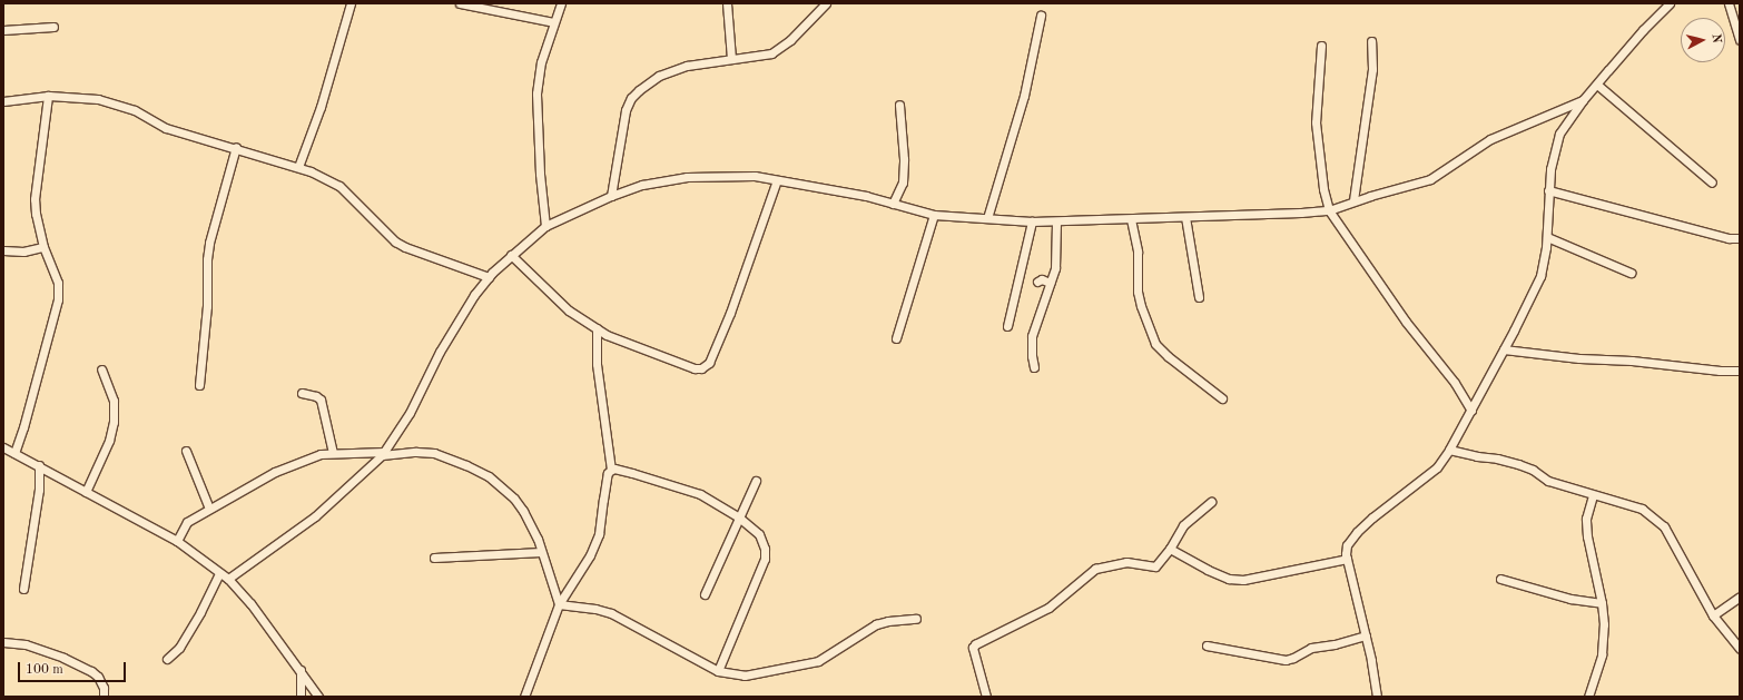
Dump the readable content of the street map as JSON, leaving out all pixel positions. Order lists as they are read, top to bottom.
{
  "scale_bar": "100 m",
  "north": "right"
}
